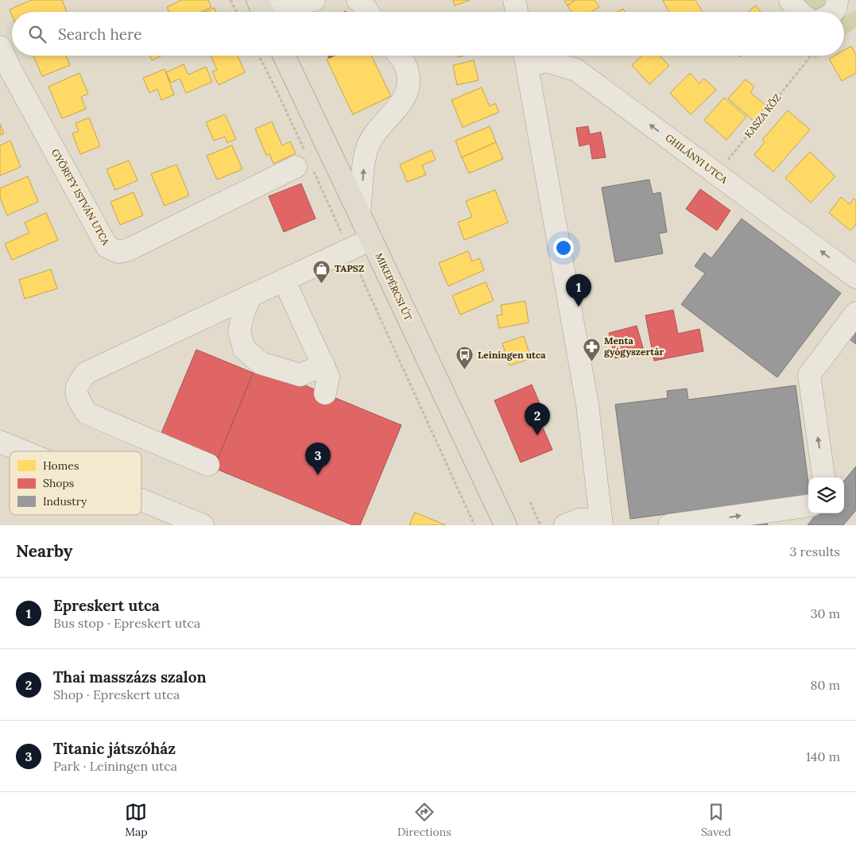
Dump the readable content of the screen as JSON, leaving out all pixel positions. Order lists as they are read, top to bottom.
{
  "streets": {
    "main road": ["MIKEPÉRCSI ÚT"],
    "street": ["GHILÁNYI UTCA", "GYÖRFFY ISTVÁN UTCA"],
    "path": ["KASZA KÖZ"]
  },
  "crossings": [
    ["KASZA KÖZ", "GHILÁNYI UTCA"]
  ],
  "one_way": ["GHILÁNYI UTCA"],
  "places": {
    "shop": ["TAPSZ"],
    "pharmacy": ["Menta gyógyszertár"],
    "bus stop": ["Leiningen utca"]
  },
  "legend": ["Homes", "Shops", "Industry"],
  "page": {
    "search": "Search here",
    "pins": ["1", "2", "3"],
    "heading": ["Nearby", "3 results"],
    "list": [
      {
        "mark": "1",
        "name": "Epreskert utca",
        "note": "Bus stop · Epreskert utca",
        "value": "30 m"
      },
      {
        "mark": "2",
        "name": "Thai masszázs szalon",
        "note": "Shop · Epreskert utca",
        "value": "80 m"
      },
      {
        "mark": "3",
        "name": "Titanic játszóház",
        "note": "Park · Leiningen utca",
        "value": "140 m"
      }
    ],
    "nav": ["Map", "Directions", "Saved"]
  }
}
